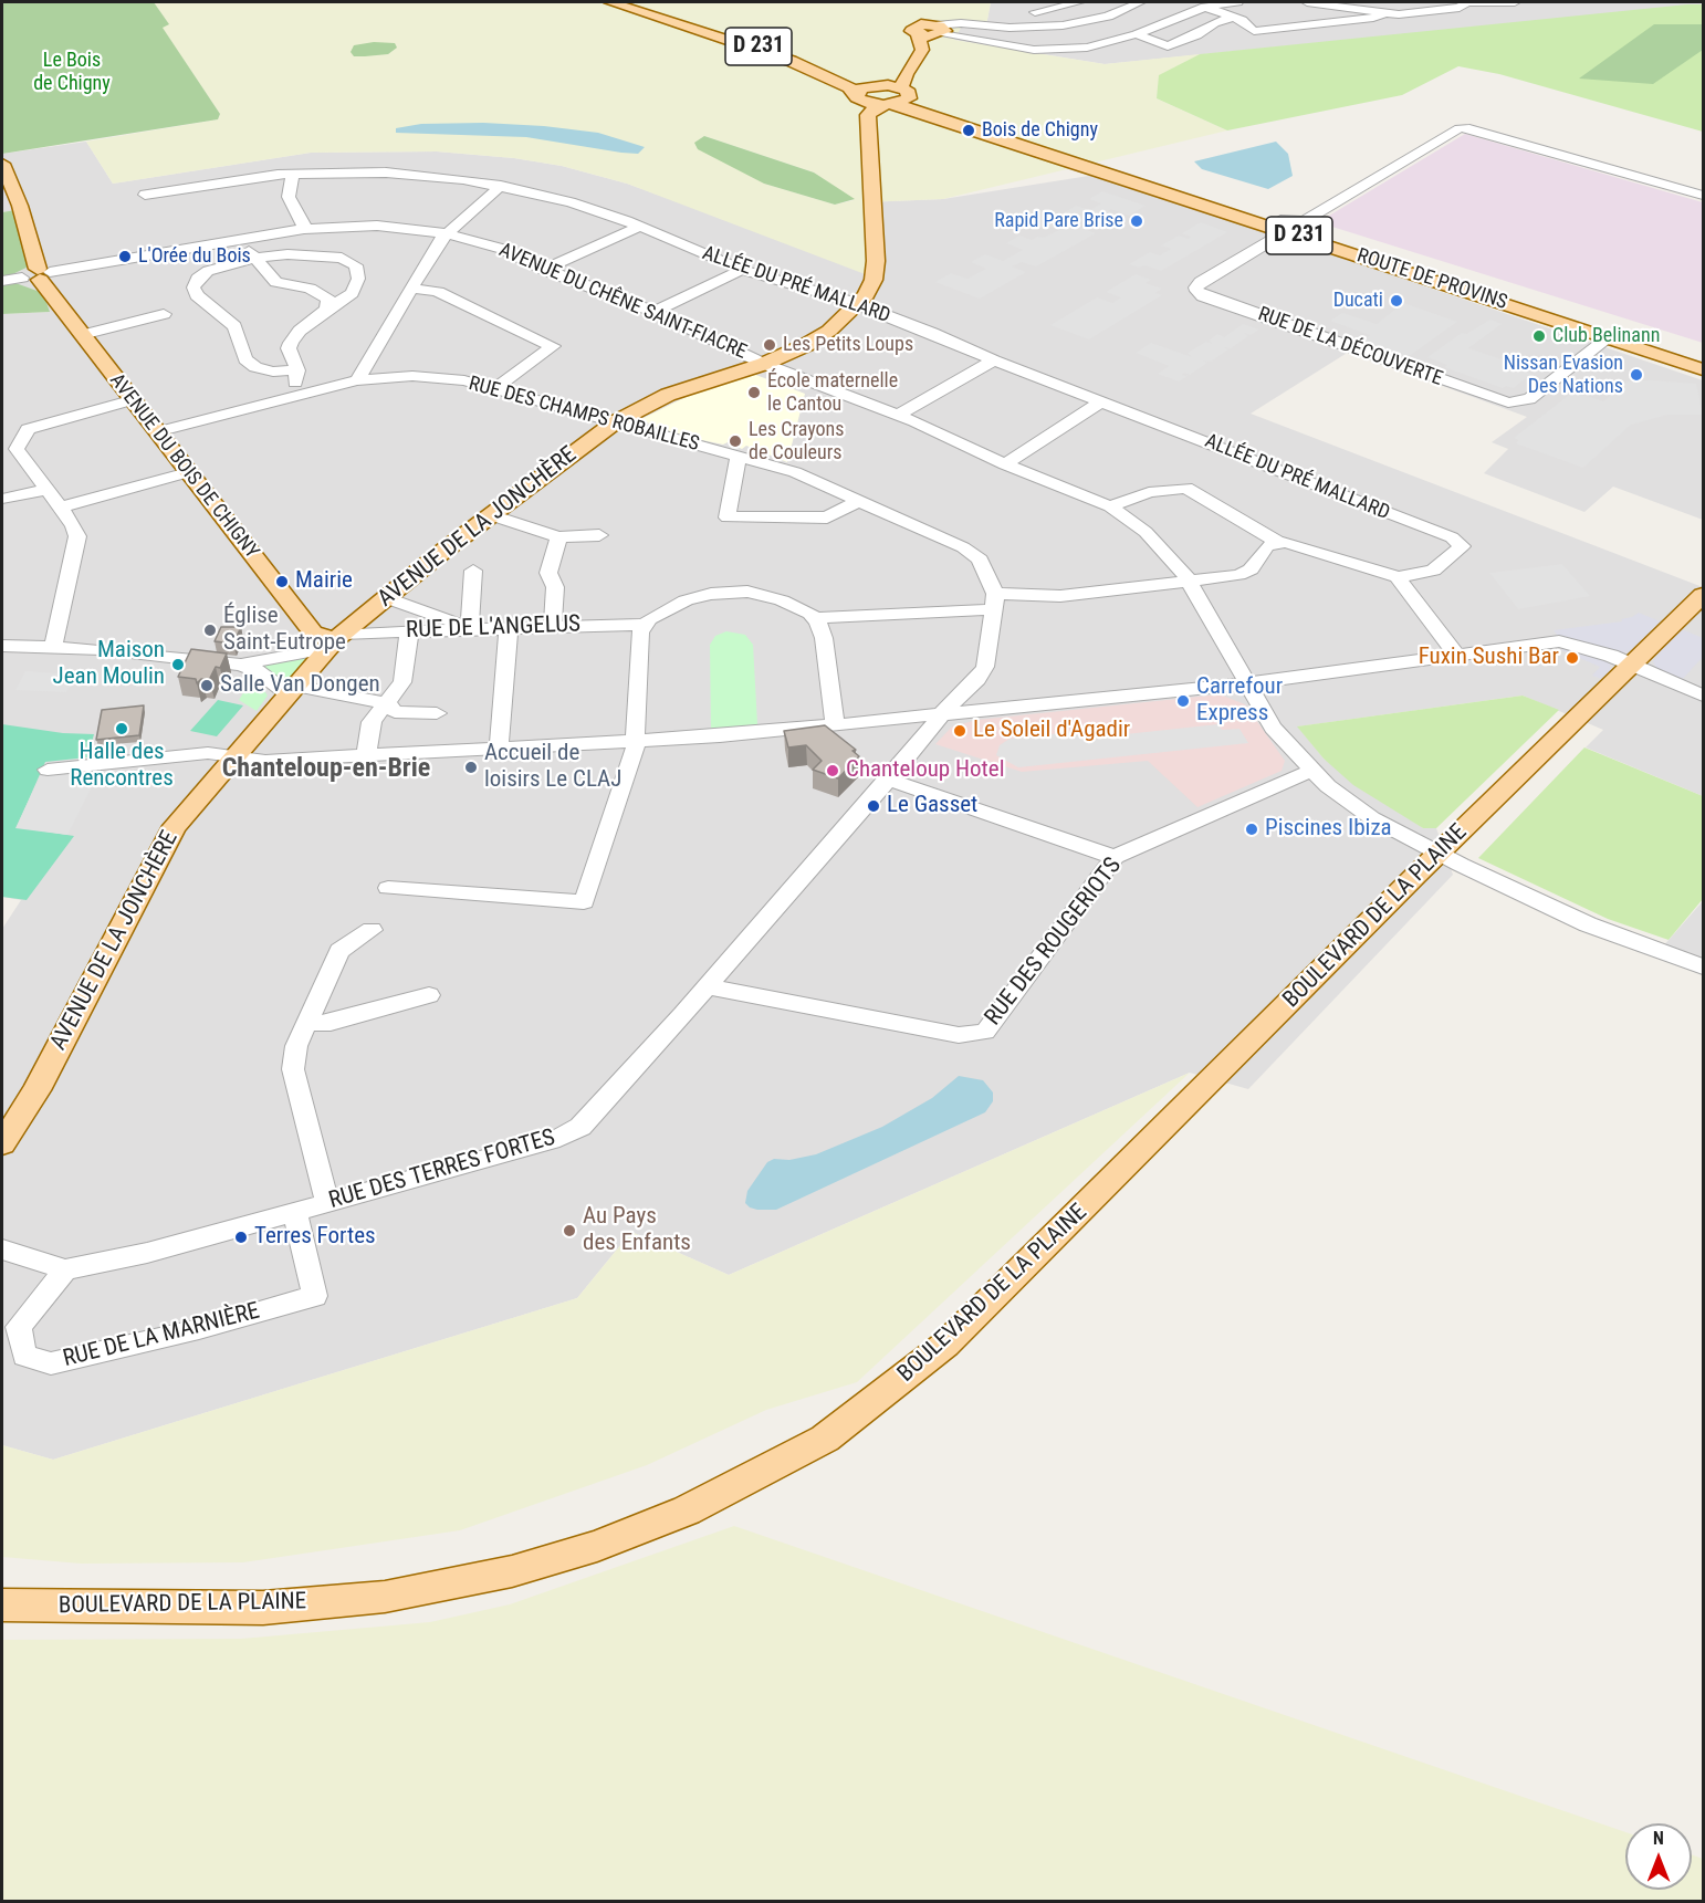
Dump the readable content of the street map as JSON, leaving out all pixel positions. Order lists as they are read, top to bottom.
{
  "streets": {
    "main road": [
      "D 231",
      "ROUTE DE PROVINS",
      "AVENUE DU BOIS DE CHIGNY",
      "AVENUE DE LA JONCHÈRE",
      "BOULEVARD DE LA PLAINE"
    ],
    "street": [
      "ALLÉE DU PRÉ MALLARD",
      "AVENUE DU CHÊNE SAINT-FIACRE",
      "RUE DE LA DÉCOUVERTE",
      "RUE DES CHAMPS ROBAILLES",
      "RUE DE L'ANGELUS",
      "RUE DES ROUGERIOTS",
      "RUE DES TERRES FORTES",
      "RUE DE LA MARNIÈRE"
    ]
  },
  "crossings": [
    ["D 231", "AVENUE DE LA JONCHÈRE"],
    ["ROUTE DE PROVINS", "RUE DE LA DÉCOUVERTE"],
    ["ALLÉE DU PRÉ MALLARD", "AVENUE DE LA JONCHÈRE"],
    ["AVENUE DU CHÊNE SAINT-FIACRE", "AVENUE DU BOIS DE CHIGNY"],
    ["AVENUE DU CHÊNE SAINT-FIACRE", "AVENUE DE LA JONCHÈRE"],
    ["AVENUE DU CHÊNE SAINT-FIACRE", "BOULEVARD DE LA PLAINE"],
    ["AVENUE DU CHÊNE SAINT-FIACRE", "RUE DES ROUGERIOTS"],
    ["RUE DES CHAMPS ROBAILLES", "AVENUE DU BOIS DE CHIGNY"],
    ["RUE DES CHAMPS ROBAILLES", "AVENUE DE LA JONCHÈRE"],
    ["AVENUE DU BOIS DE CHIGNY", "AVENUE DE LA JONCHÈRE"],
    ["AVENUE DU BOIS DE CHIGNY", "RUE DE L'ANGELUS"],
    ["AVENUE DE LA JONCHÈRE", "RUE DE L'ANGELUS"],
    ["RUE DES ROUGERIOTS", "RUE DES TERRES FORTES"],
    ["RUE DES TERRES FORTES", "RUE DE LA MARNIÈRE"]
  ],
  "districts": ["Chanteloup-en-Brie"],
  "parks": ["Le Bois de Chigny"],
  "places": [
    "Bois de Chigny",
    "Rapid Pare Brise",
    "L'Orée du Bois",
    "Ducati",
    "Club Belinann",
    "Les Petits Loups",
    "Nissan Evasion Des Nations",
    "École maternelle le Cantou",
    "Les Crayons de Couleurs",
    "Mairie",
    "Église Saint-Eutrope",
    "Fuxin Sushi Bar",
    "Maison Jean Moulin",
    "Salle Van Dongen",
    "Carrefour Express",
    "Halle des Rencontres",
    "Le Soleil d'Agadir",
    "Accueil de loisirs Le CLAJ",
    "Chanteloup Hotel",
    "Le Gasset",
    "Piscines Ibiza",
    "Au Pays des Enfants",
    "Terres Fortes"
  ],
  "north": "top"
}
